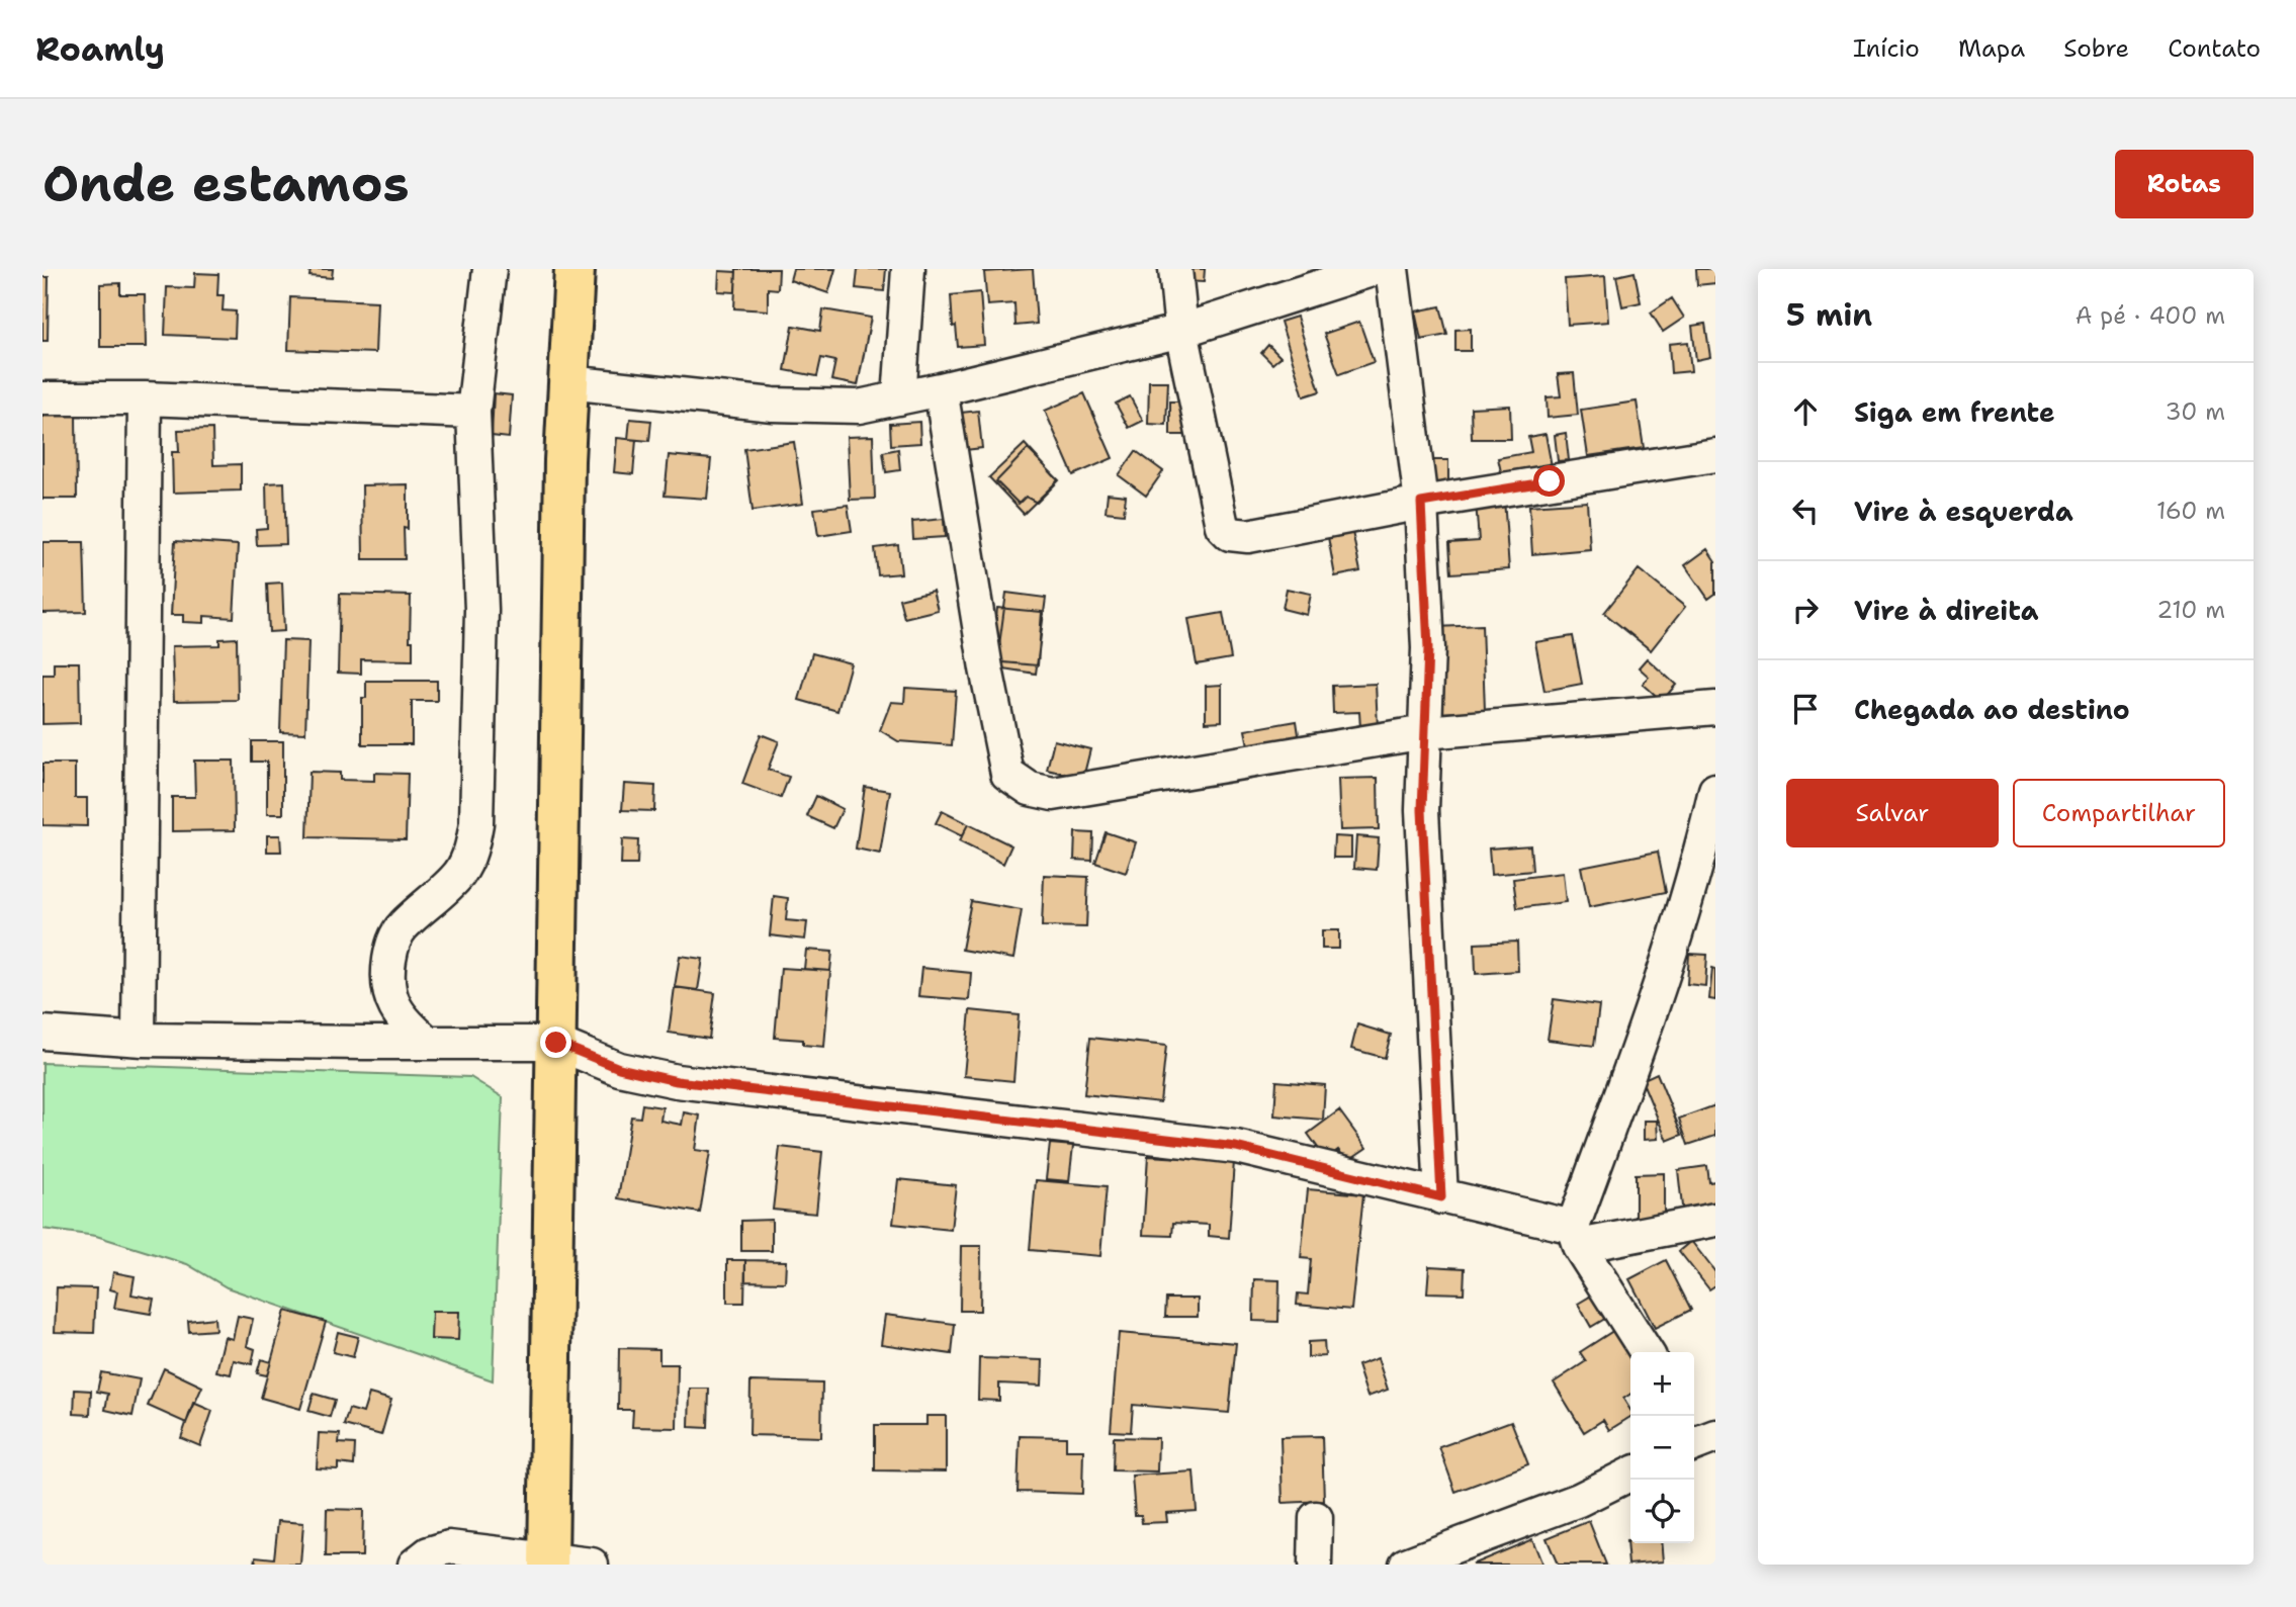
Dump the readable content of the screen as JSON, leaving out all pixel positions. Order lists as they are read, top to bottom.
{
  "page": {
    "header": "Roamly",
    "nav": [
      "Início",
      "Mapa",
      "Sobre",
      "Contato"
    ],
    "buttons": [
      "Rotas",
      ["Salvar", "Compartilhar"]
    ],
    "title": "Onde estamos",
    "heading": ["5 min", "A pé · 400 m"],
    "list": [
      ["Siga em frente", "30 m"],
      ["Vire à esquerda", "160 m"],
      ["Vire à direita", "210 m"],
      "Chegada ao destino"
    ],
    "map_buttons": ["+", "−"]
  }
}
